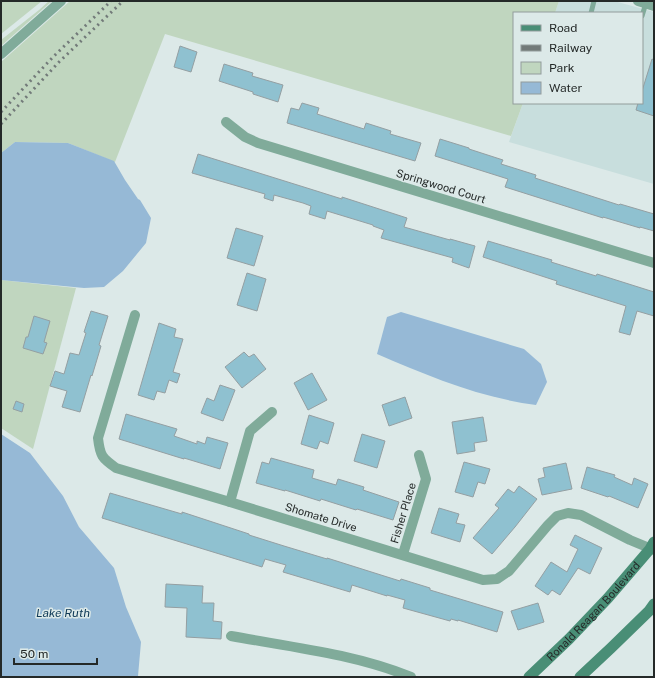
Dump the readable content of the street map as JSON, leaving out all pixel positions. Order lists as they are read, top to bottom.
{
  "streets": {
    "main road": ["Ronald Reagan Boulevard"],
    "street": ["Springwood Court", "Fisher Place", "Shomate Drive"]
  },
  "crossings": [
    ["Fisher Place", "Shomate Drive"],
    ["Shomate Drive", "Ronald Reagan Boulevard"]
  ],
  "water": ["Lake Ruth"],
  "legend": [
    "Road",
    "Railway",
    "Park",
    "Water"
  ],
  "scale_bar": "50 m"
}
